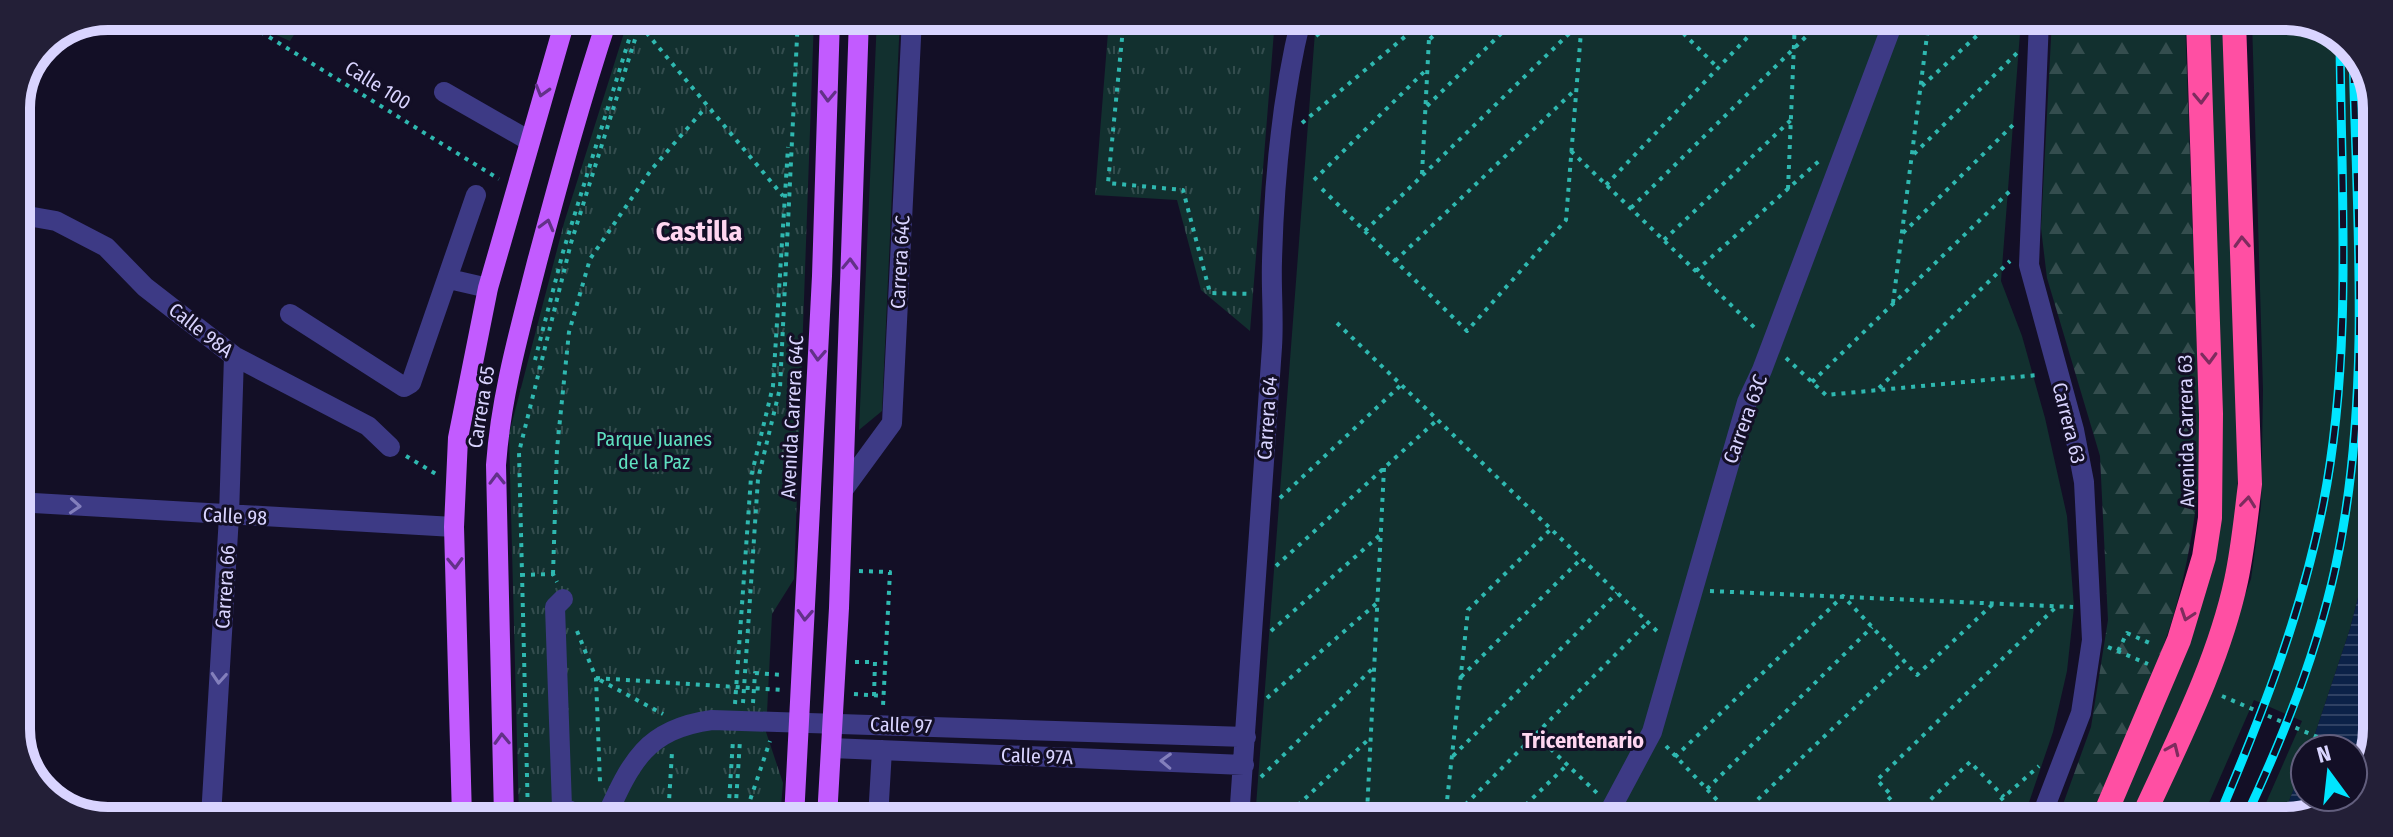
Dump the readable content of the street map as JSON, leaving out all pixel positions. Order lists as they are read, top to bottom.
{
  "streets": {
    "highway": ["Avenida Carrera 63"],
    "main road": ["Carrera 65", "Avenida Carrera 64C"],
    "street": [
      "Carrera 64C",
      "Calle 98A",
      "Carrera 64",
      "Carrera 63C",
      "Carrera 63",
      "Calle 98",
      "Carrera 66",
      "Calle 97",
      "Calle 97A"
    ],
    "path": ["Calle 100"]
  },
  "crossings": [
    ["Calle 98A", "Carrera 66"],
    ["Carrera 65", "Calle 98"],
    ["Carrera 64", "Calle 97"],
    ["Carrera 64", "Calle 97A"],
    ["Calle 98", "Carrera 66"]
  ],
  "one_way": ["Calle 98", "Carrera 66", "Calle 97A"],
  "districts": ["Castilla", "Tricentenario"],
  "parks": ["Parque Juanes de la Paz"],
  "north": "top"
}
